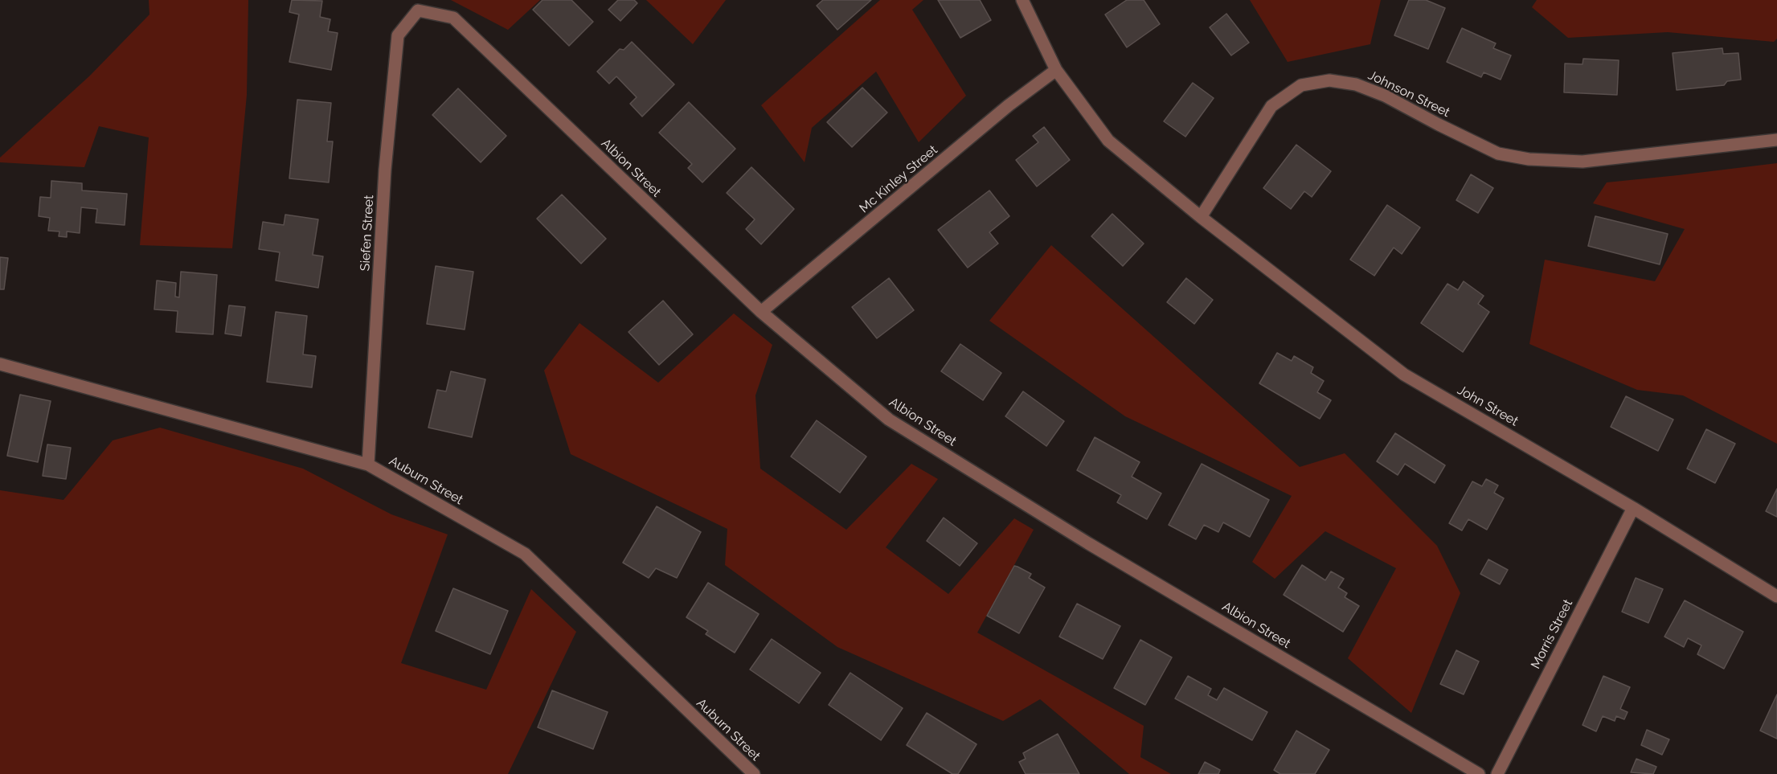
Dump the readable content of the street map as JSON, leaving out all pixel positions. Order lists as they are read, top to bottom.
{
  "streets": {
    "street": [
      "Johnson Street",
      "Albion Street",
      "Mc Kinley Street",
      "Siefen Street",
      "John Street",
      "Auburn Street",
      "Morris Street"
    ]
  },
  "crossings": [
    ["Johnson Street", "John Street"],
    ["Albion Street", "Mc Kinley Street"],
    ["Albion Street", "Siefen Street"],
    ["Siefen Street", "Auburn Street"],
    ["John Street", "Morris Street"]
  ]
}
